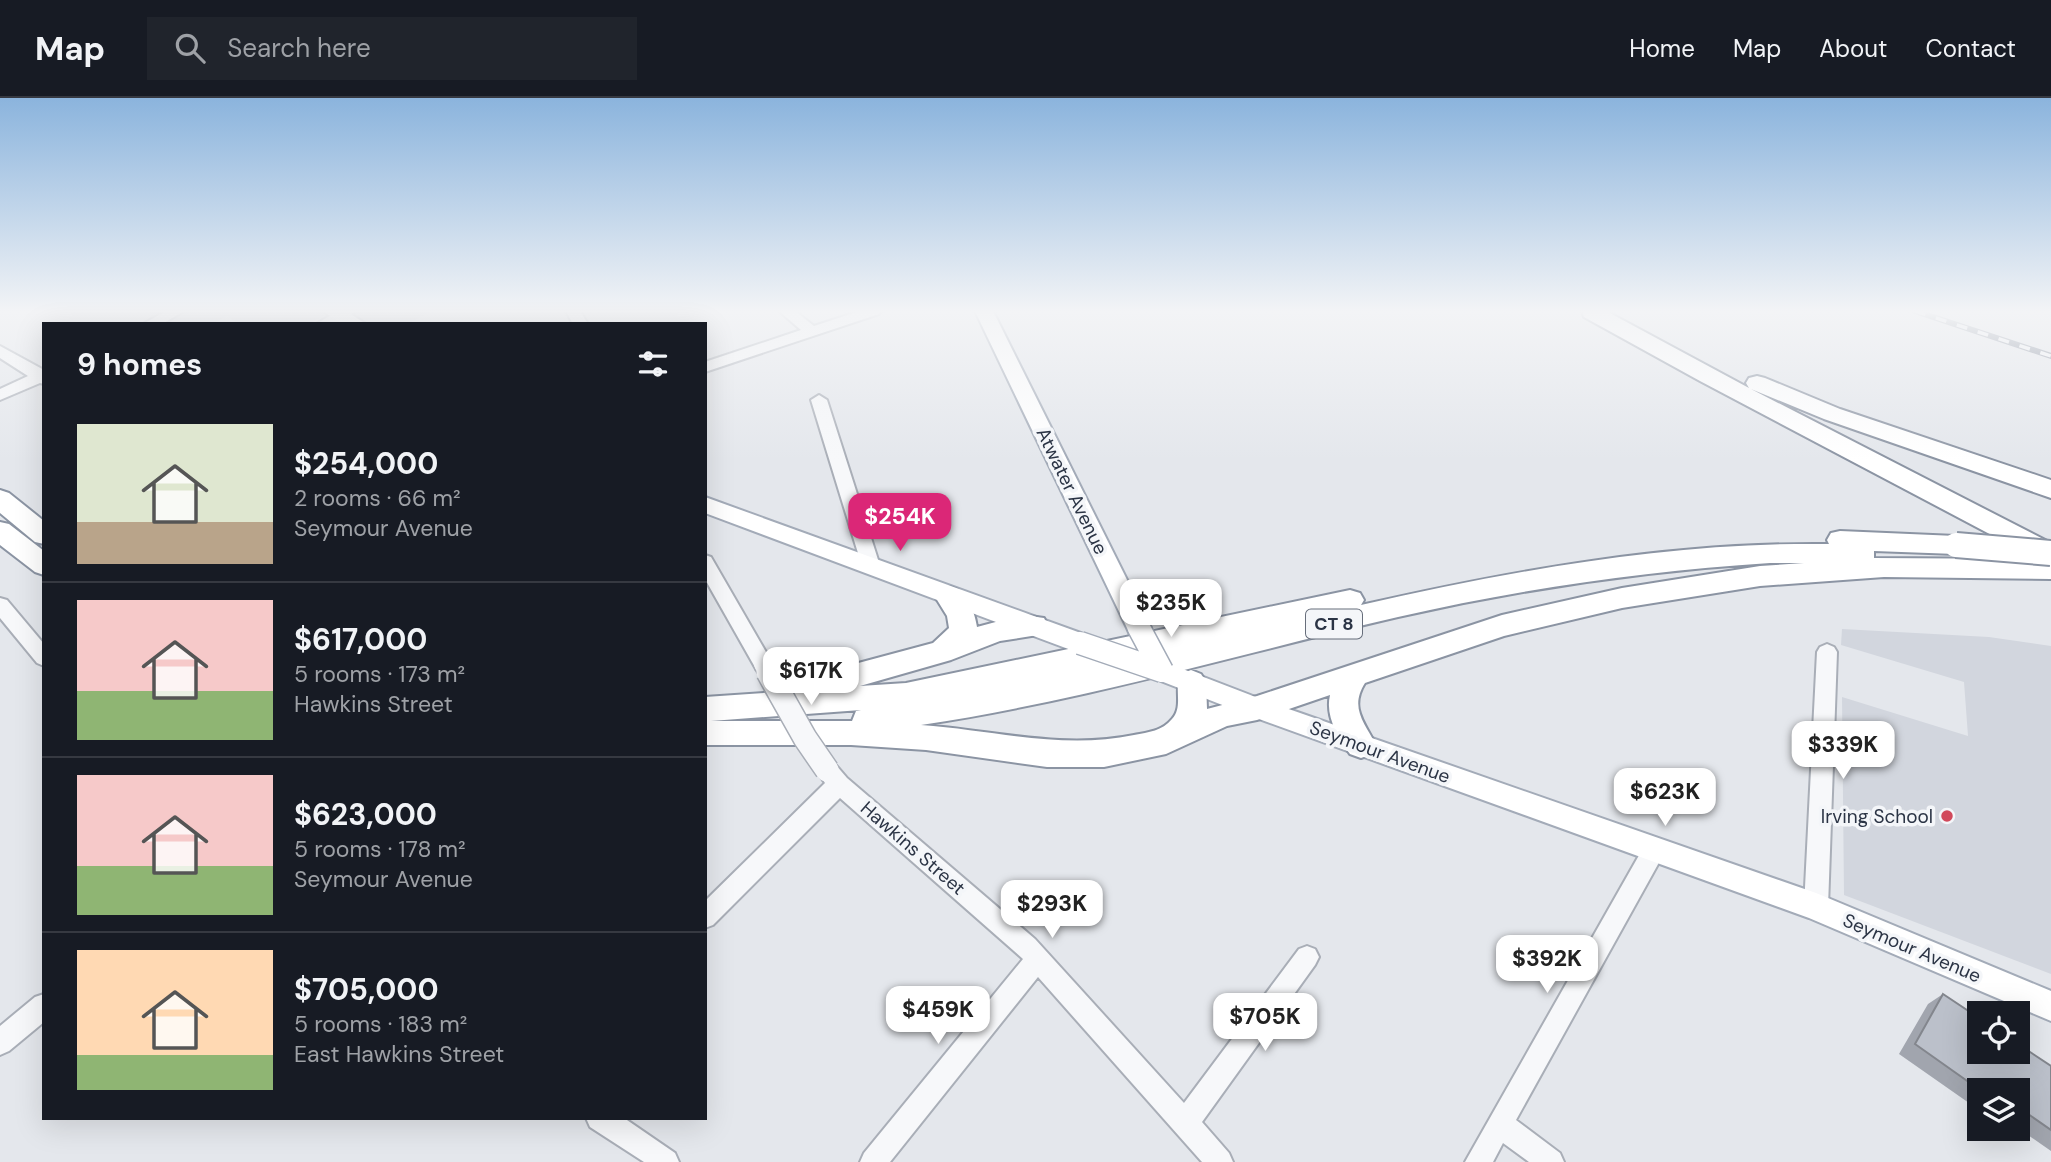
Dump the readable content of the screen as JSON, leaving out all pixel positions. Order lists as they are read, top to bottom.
{
  "streets": {
    "highway": ["CT 8"],
    "main road": ["Atwater Avenue", "Seymour Avenue"],
    "street": ["Hawkins Street"]
  },
  "crossings": [
    ["Atwater Avenue", "Seymour Avenue"]
  ],
  "places": ["Irving School"],
  "page": {
    "header": "Map",
    "search": "Search here",
    "nav": [
      "Home",
      "Map",
      "About",
      "Contact"
    ],
    "heading": "9 homes",
    "list": [
      {
        "name": "$254,000",
        "note": "2 rooms · 66 m² · Seymour Avenue"
      },
      {
        "name": "$617,000",
        "note": "5 rooms · 173 m² · Hawkins Street"
      },
      {
        "name": "$623,000",
        "note": "5 rooms · 178 m² · Seymour Avenue"
      },
      {
        "name": "$705,000",
        "note": "5 rooms · 183 m² · East Hawkins Street"
      }
    ],
    "price": [
      "$254K",
      "$235K",
      "$617K",
      "$339K",
      "$623K",
      "$293K",
      "$392K",
      "$459K",
      "$705K"
    ]
  }
}
